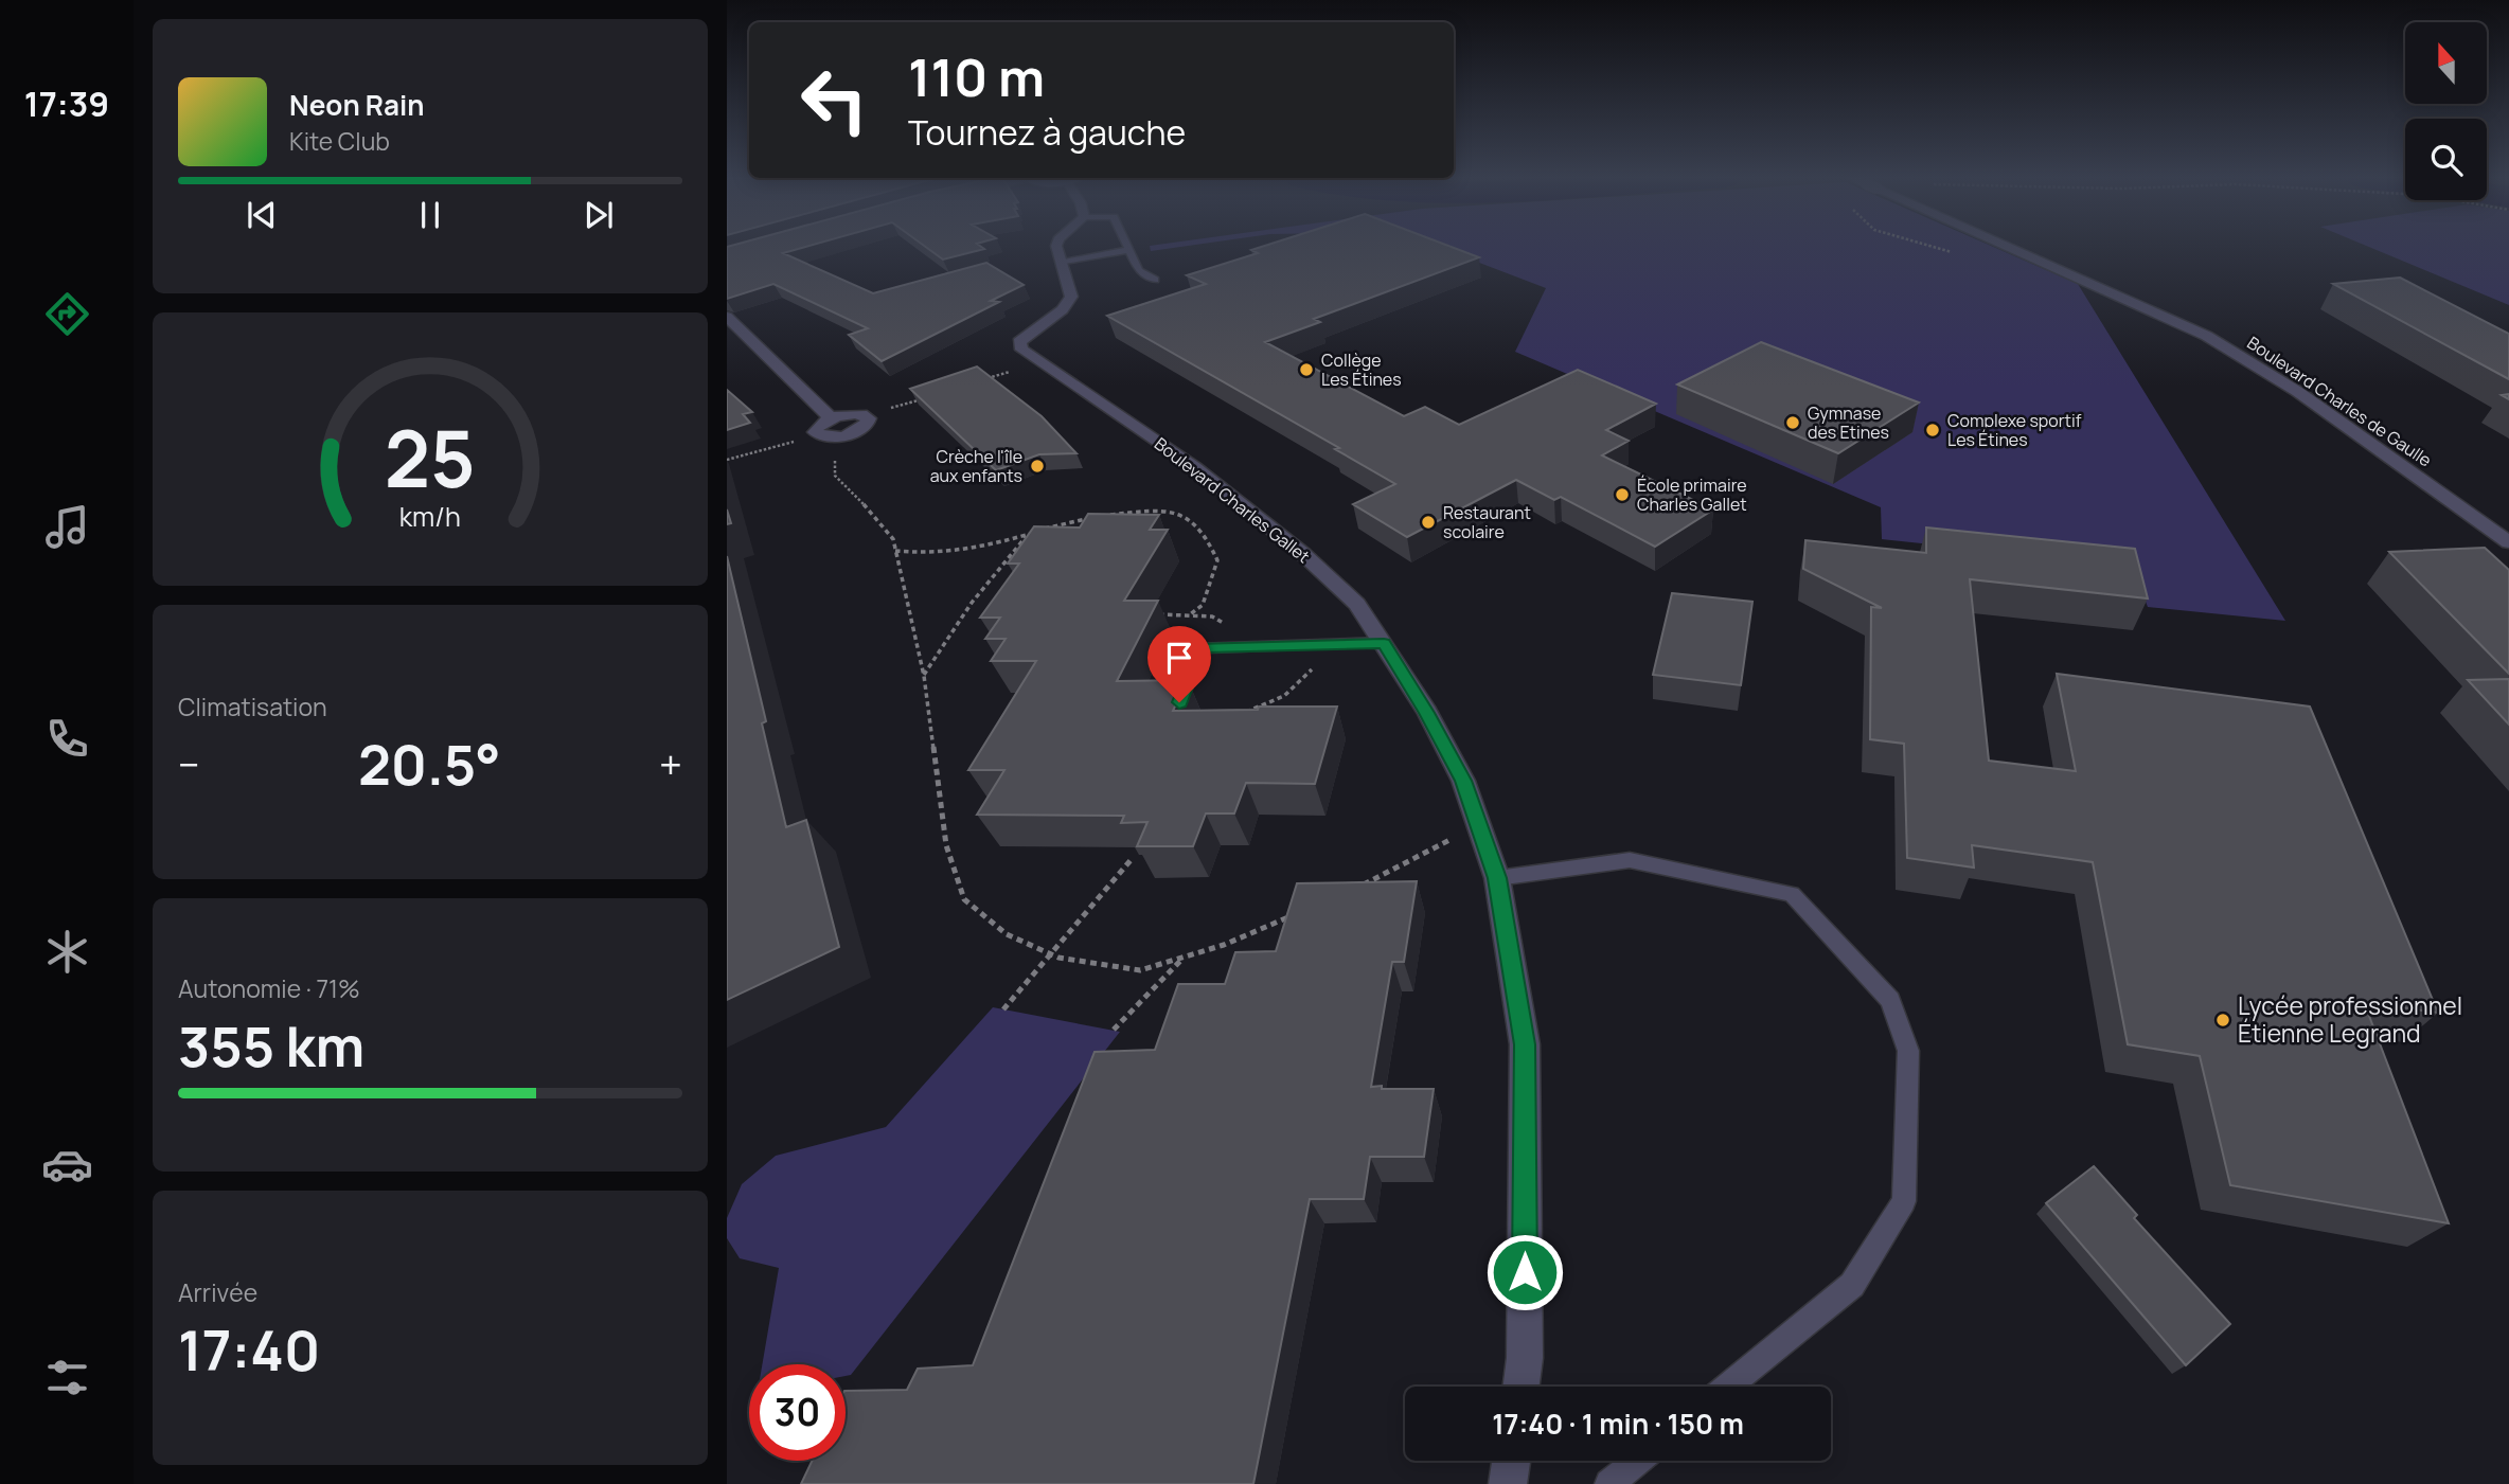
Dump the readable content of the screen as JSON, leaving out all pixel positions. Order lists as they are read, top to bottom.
{
  "streets": {
    "street": ["Boulevard Charles de Gaulle", "Boulevard Charles Gallet"]
  },
  "places": [
    "Collège Les Étines",
    "Gymnase des Etines",
    "Complexe sportif Les Étines",
    "Crèche l'île aux enfants",
    "École primaire Charles Gallet",
    "Restaurant scolaire",
    "Lycée professionnel Étienne Legrand"
  ],
  "north": "top",
  "page": {
    "tabs": "17:39",
    "turn": ["110 m", "Tournez à gauche"],
    "song": ["Neon Rain", "Kite Club"],
    "tile": [
      "Climatisation",
      ["Autonomie · 71%", "355 km"],
      ["Arrivée", "17:40"]
    ],
    "heat": ["−", "20.5°", "+"],
    "limit": "30",
    "trip": "17:40 · 1 min · 150 m",
    "gauge": ["25", "km/h"]
  }
}
